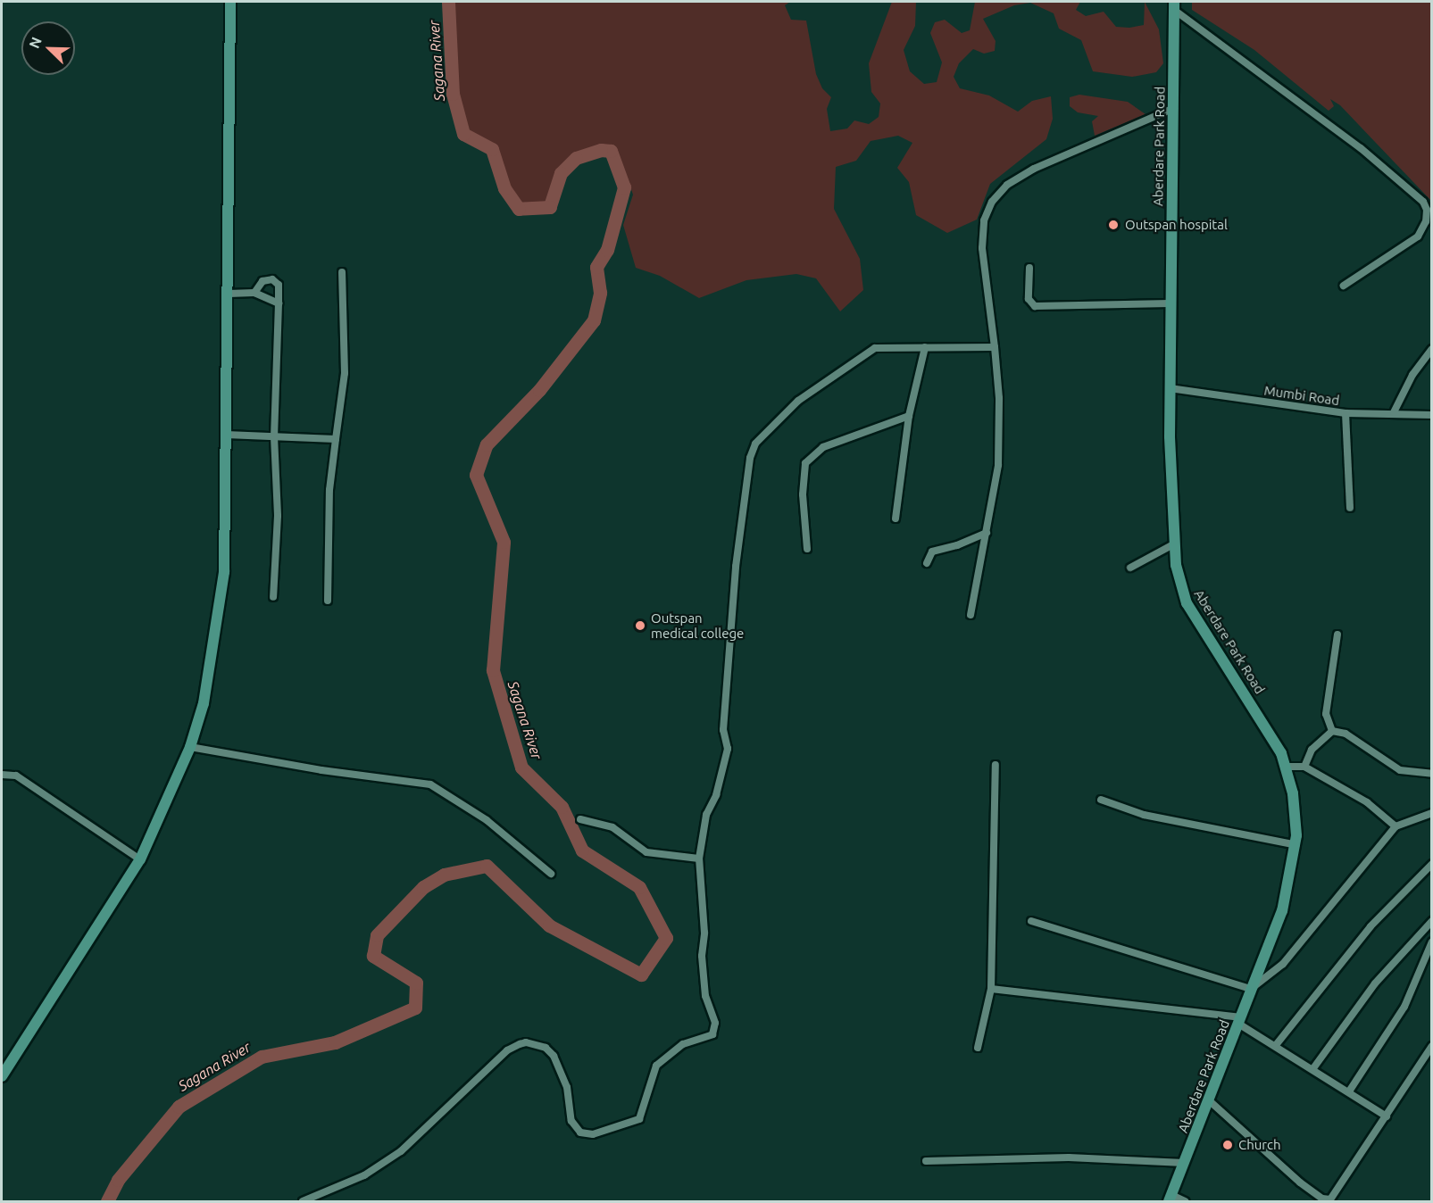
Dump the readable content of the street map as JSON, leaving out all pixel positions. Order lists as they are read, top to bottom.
{
  "streets": {
    "street": ["Aberdare Park Road", "Mumbi Road"]
  },
  "crossings": [
    ["Aberdare Park Road", "Mumbi Road"]
  ],
  "water": ["Sagana River"],
  "places": ["Outspan hospital", "Outspan medical college", "Church"],
  "north": "top left"
}
